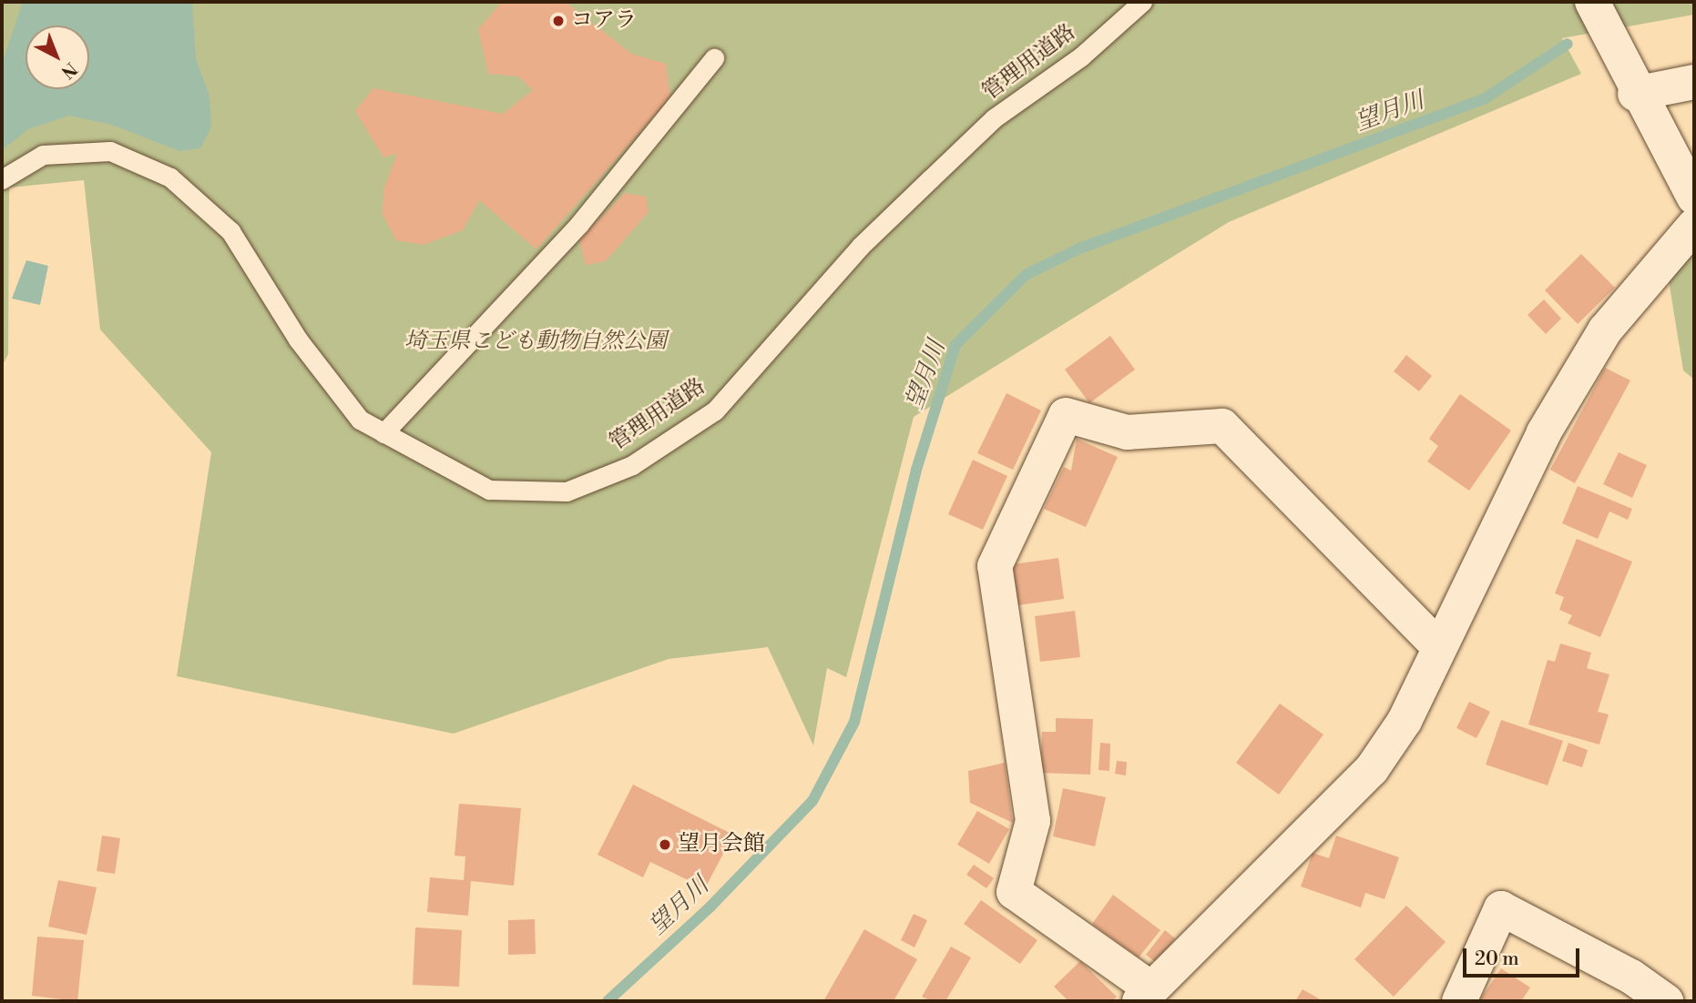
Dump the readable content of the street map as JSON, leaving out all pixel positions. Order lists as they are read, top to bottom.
{
  "streets": {
    "lane": ["管理用道路"]
  },
  "water": ["望月川"],
  "parks": ["埼玉県こども動物自然公園"],
  "places": ["コアラ", "望月会館"],
  "scale_bar": "20 m",
  "north": "bottom right"
}
